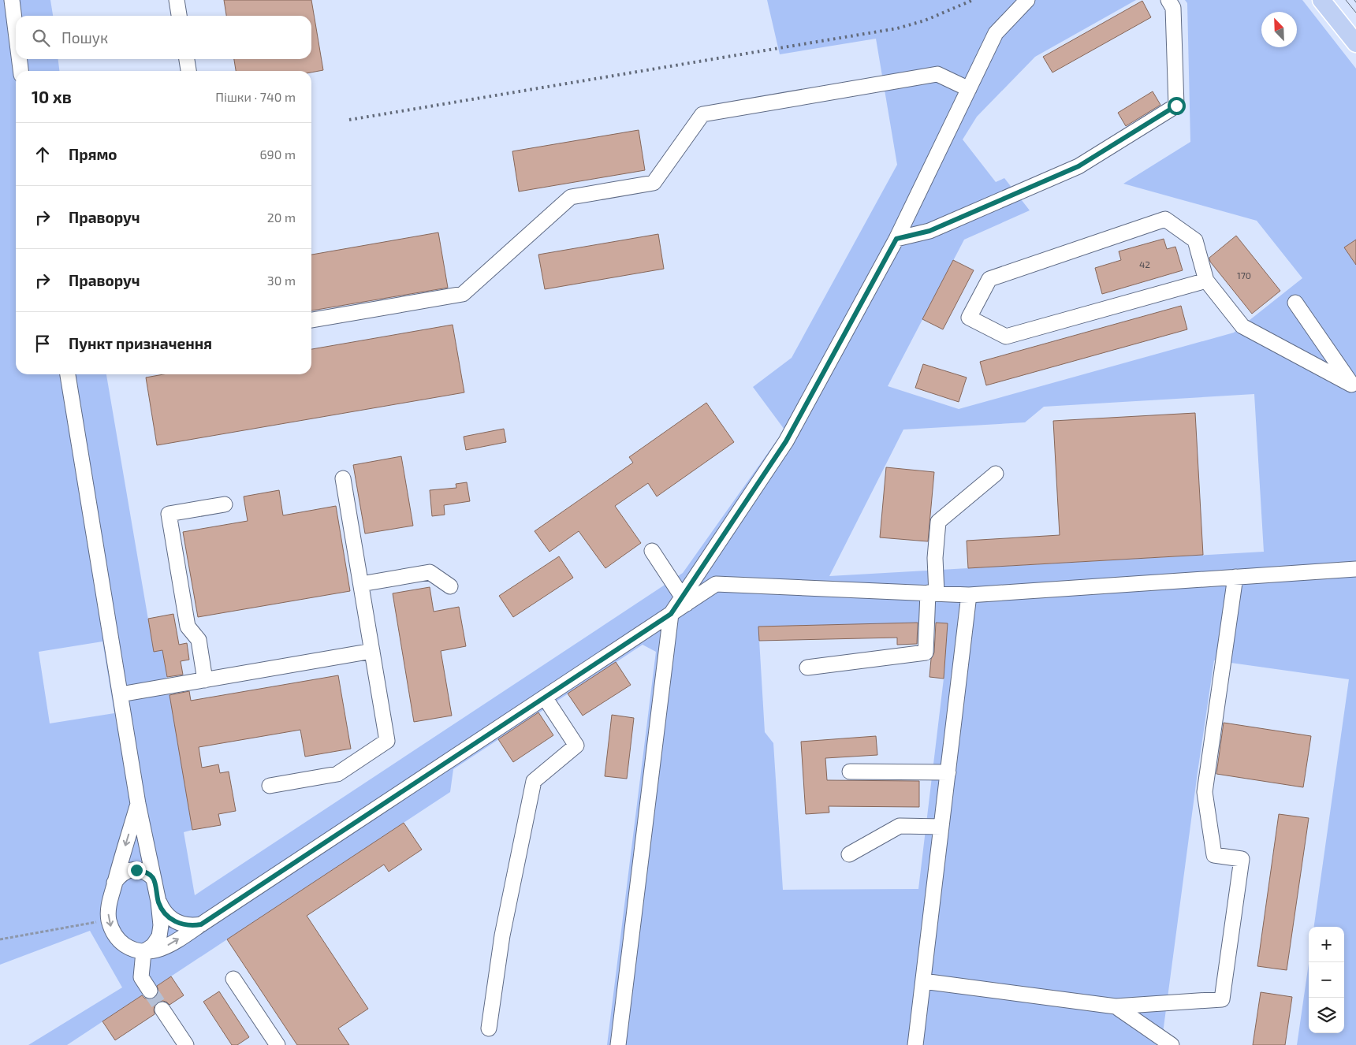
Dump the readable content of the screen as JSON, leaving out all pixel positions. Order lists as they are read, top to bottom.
{
  "house_numbers": ["42", "170"],
  "north": "top left",
  "page": {
    "search": "Пошук",
    "heading": ["10 хв", "Пішки · 740 m"],
    "list": [
      ["Прямо", "690 m"],
      ["Праворуч", "20 m"],
      ["Праворуч", "30 m"],
      "Пункт призначення"
    ],
    "map_buttons": ["+", "−"]
  }
}
